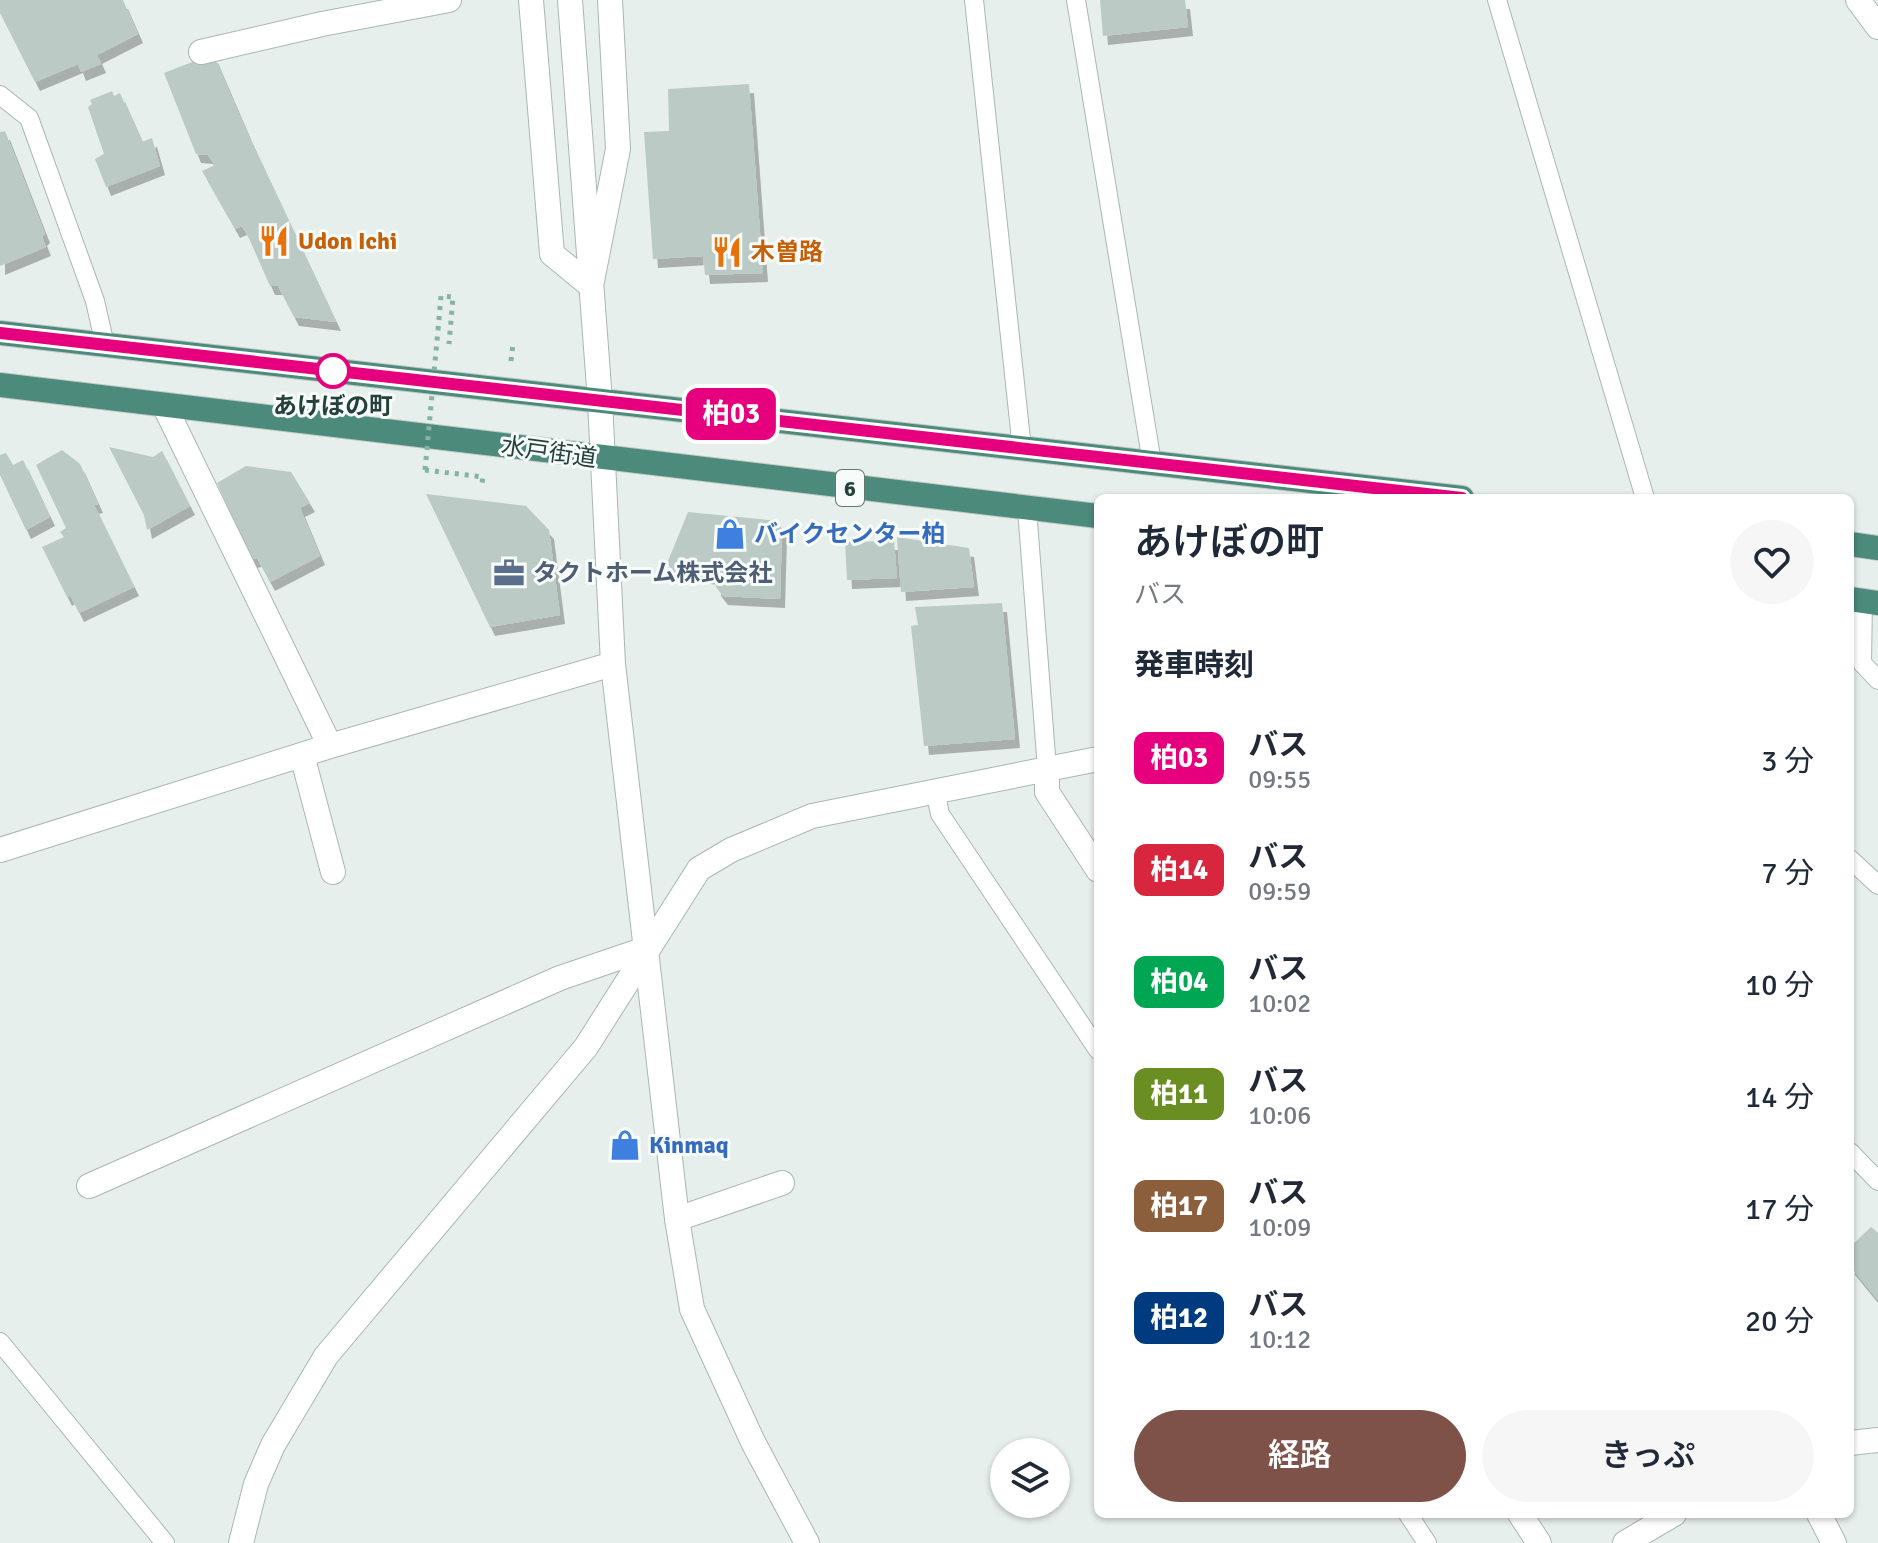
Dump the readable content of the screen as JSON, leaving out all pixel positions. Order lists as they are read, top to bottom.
{
  "streets": {
    "highway": ["水戸街道", "6"]
  },
  "places": {
    "restaurant": ["Udon Ichi", "木曽路"],
    "other": ["あけぼの町"],
    "shop": ["バイクセンター柏", "Kinmaq"],
    "office": ["タクトホーム株式会社"]
  },
  "lines": ["bus line 柏03"],
  "page": {
    "on_map": "柏03",
    "heading": [
      ["あけぼの町", "バス"],
      "発車時刻"
    ],
    "list": [
      {
        "mark": "柏03",
        "name": "バス",
        "note": "09:55",
        "value": "3 分"
      },
      {
        "mark": "柏14",
        "name": "バス",
        "note": "09:59",
        "value": "7 分"
      },
      {
        "mark": "柏04",
        "name": "バス",
        "note": "10:02",
        "value": "10 分"
      },
      {
        "mark": "柏11",
        "name": "バス",
        "note": "10:06",
        "value": "14 分"
      },
      {
        "mark": "柏17",
        "name": "バス",
        "note": "10:09",
        "value": "17 分"
      },
      {
        "mark": "柏12",
        "name": "バス",
        "note": "10:12",
        "value": "20 分"
      }
    ],
    "buttons": ["経路", "きっぷ"]
  }
}
